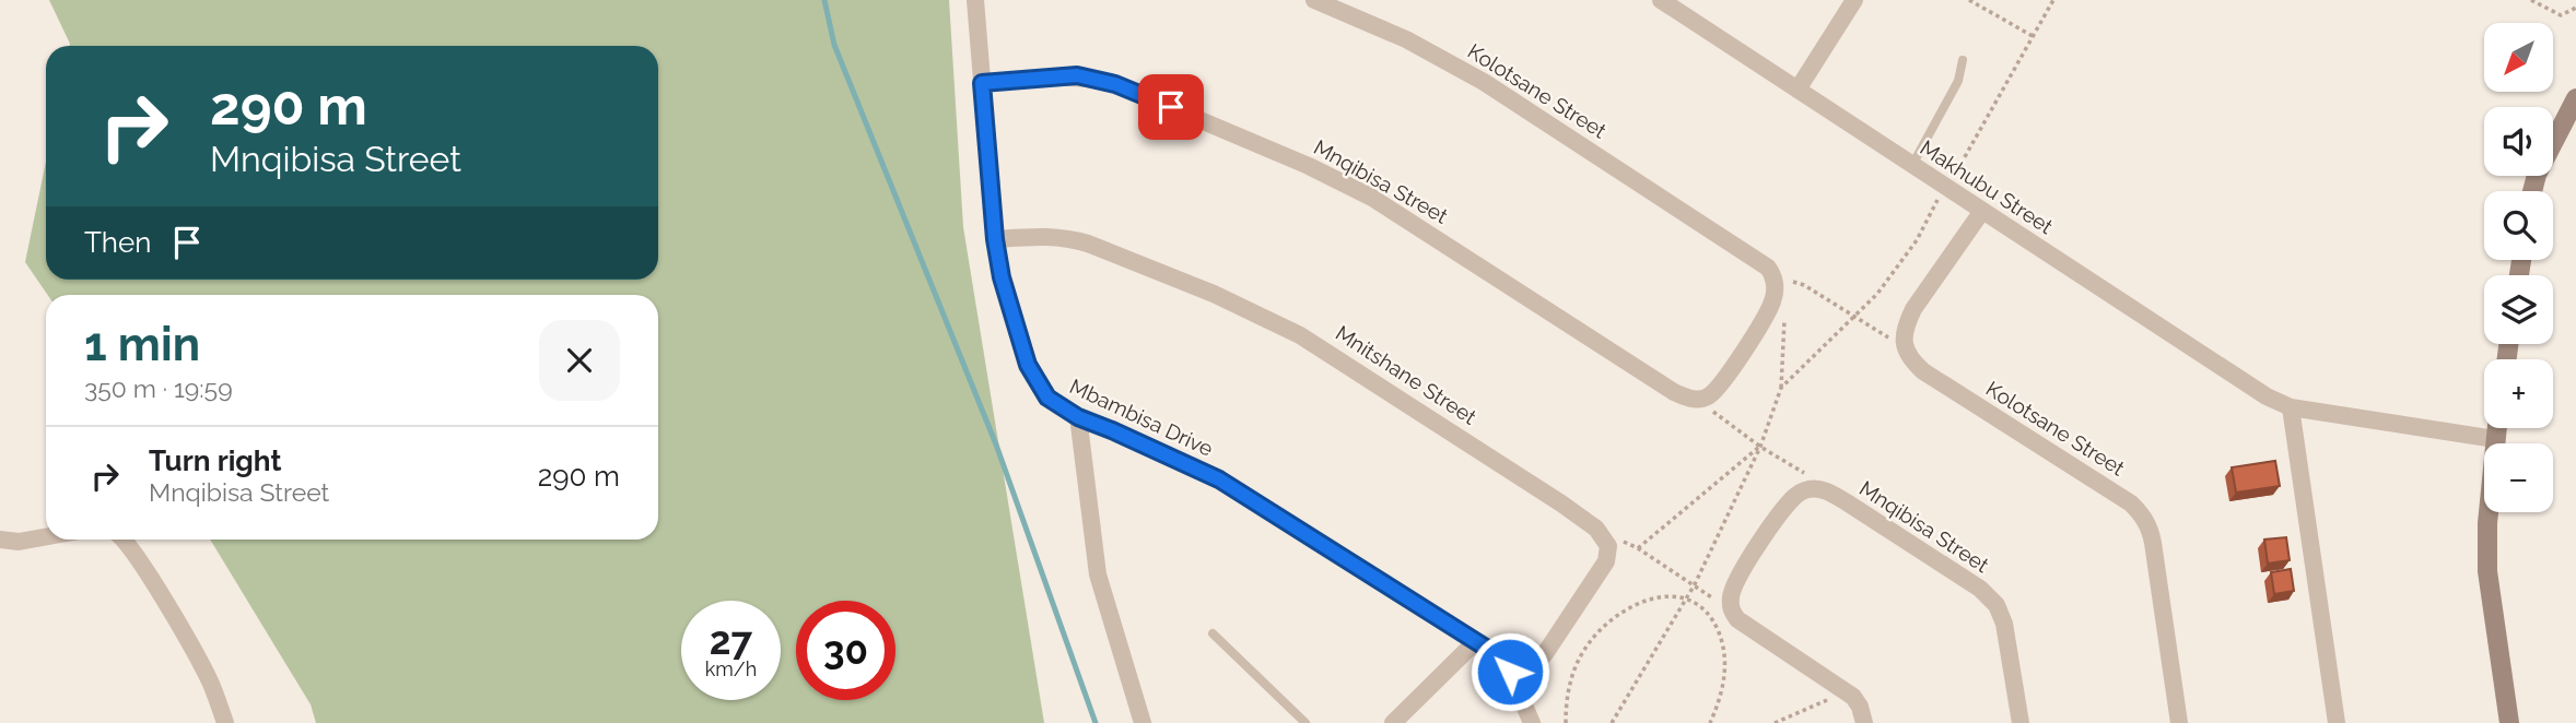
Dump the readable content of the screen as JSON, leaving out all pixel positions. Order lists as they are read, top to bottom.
{
  "streets": {
    "street": [
      "Kolotsane Street",
      "Mnqibisa Street",
      "Makhubu Street",
      "Mnitshane Street",
      "Mbambisa Drive"
    ]
  },
  "crossings": [
    ["Mnqibisa Street", "Mbambisa Drive"],
    ["Mnitshane Street", "Mbambisa Drive"]
  ],
  "north": "bottom left",
  "page": {
    "map_buttons": ["+", "−"],
    "turn": ["290 m", "Mnqibisa Street"],
    "then": "Then",
    "heading": ["1 min", "350 m · 19:59"],
    "list": [
      {
        "name": "Turn right",
        "note": "Mnqibisa Street",
        "value": "290 m"
      }
    ],
    "speed": "27 km/h",
    "limit": "30"
  }
}
